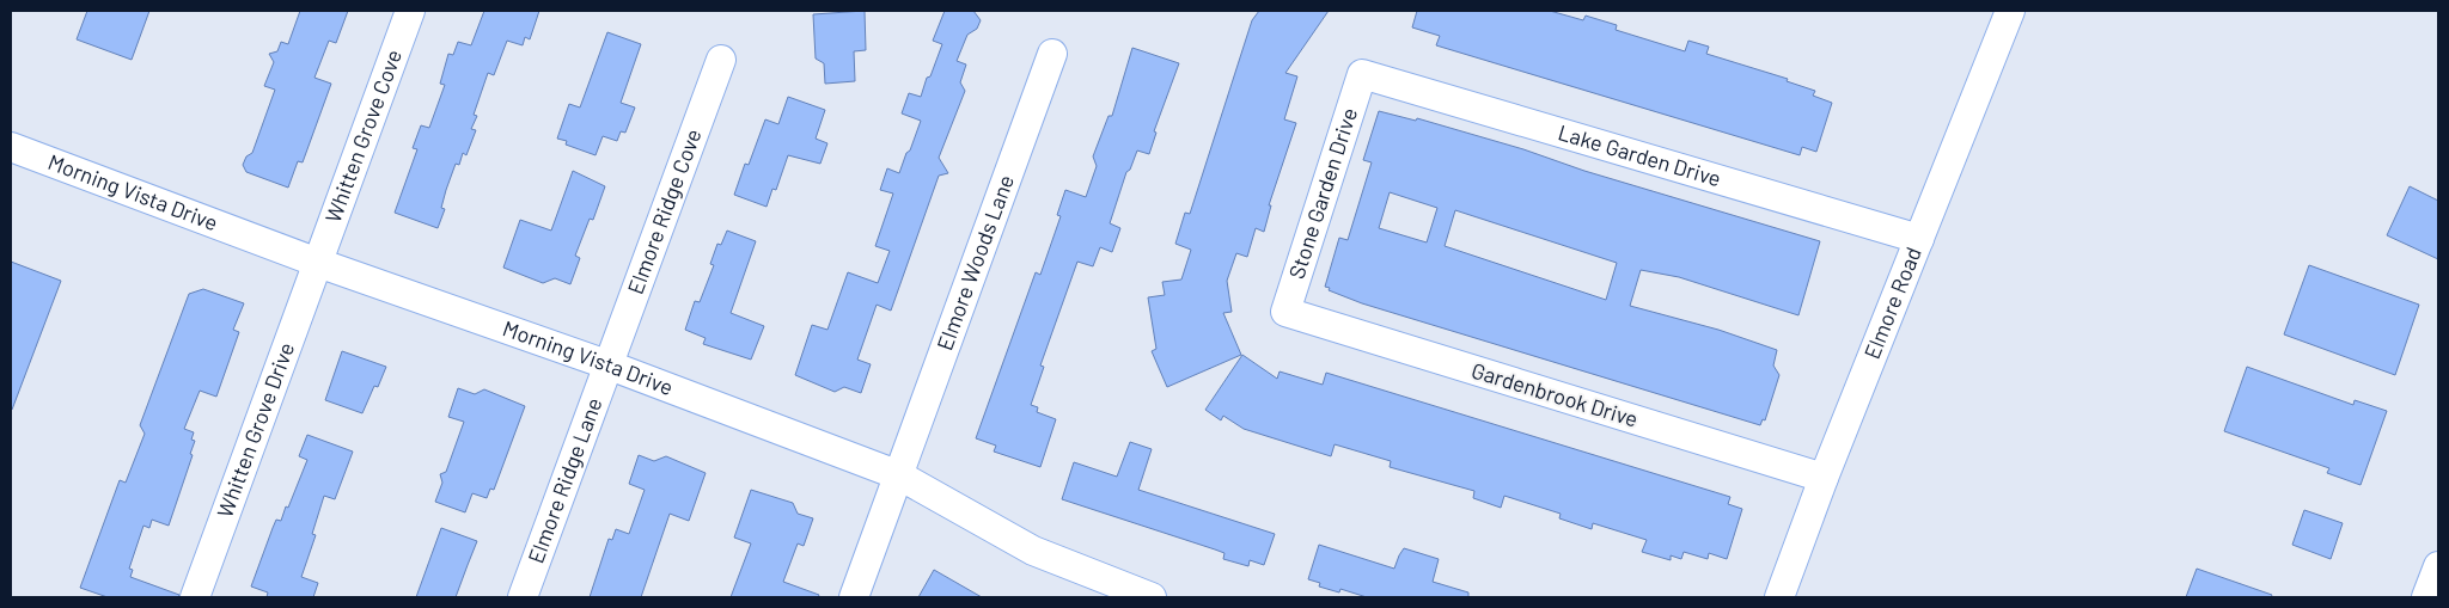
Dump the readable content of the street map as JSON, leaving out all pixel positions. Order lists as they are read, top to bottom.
{
  "streets": {
    "street": [
      "Whitten Grove Cove",
      "Lake Garden Drive",
      "Morning Vista Drive",
      "Stone Garden Drive",
      "Elmore Ridge Cove",
      "Elmore Woods Lane",
      "Elmore Road",
      "Gardenbrook Drive",
      "Whitten Grove Drive",
      "Elmore Ridge Lane"
    ]
  },
  "crossings": [
    ["Whitten Grove Cove", "Morning Vista Drive"],
    ["Whitten Grove Cove", "Whitten Grove Drive"],
    ["Lake Garden Drive", "Stone Garden Drive"],
    ["Lake Garden Drive", "Elmore Road"],
    ["Morning Vista Drive", "Elmore Ridge Cove"],
    ["Morning Vista Drive", "Elmore Woods Lane"],
    ["Morning Vista Drive", "Whitten Grove Drive"],
    ["Morning Vista Drive", "Elmore Ridge Lane"],
    ["Stone Garden Drive", "Gardenbrook Drive"],
    ["Elmore Ridge Cove", "Elmore Ridge Lane"],
    ["Elmore Road", "Gardenbrook Drive"]
  ]
}
